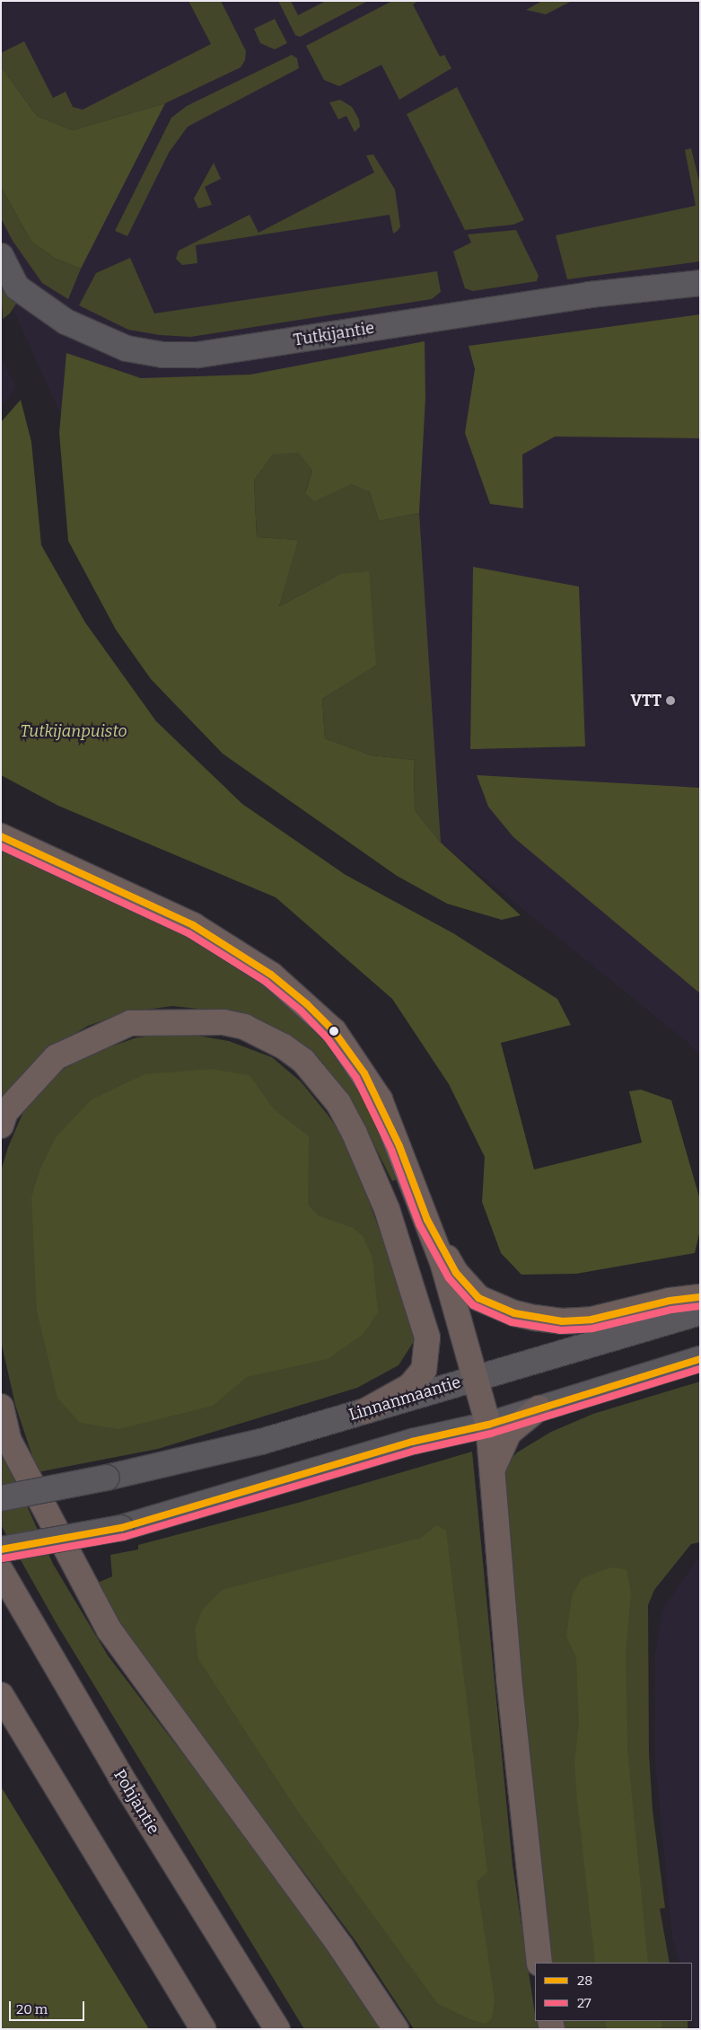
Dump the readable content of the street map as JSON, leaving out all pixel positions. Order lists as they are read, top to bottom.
{
  "streets": {
    "highway": ["Pohjantie"],
    "main road": ["Tutkijantie", "Linnanmaantie"]
  },
  "parks": ["Tutkijanpuisto"],
  "places": ["VTT"],
  "lines": ["transit line 28", "transit line 27"],
  "legend": ["28", "27"],
  "scale_bar": "20 m"
}
